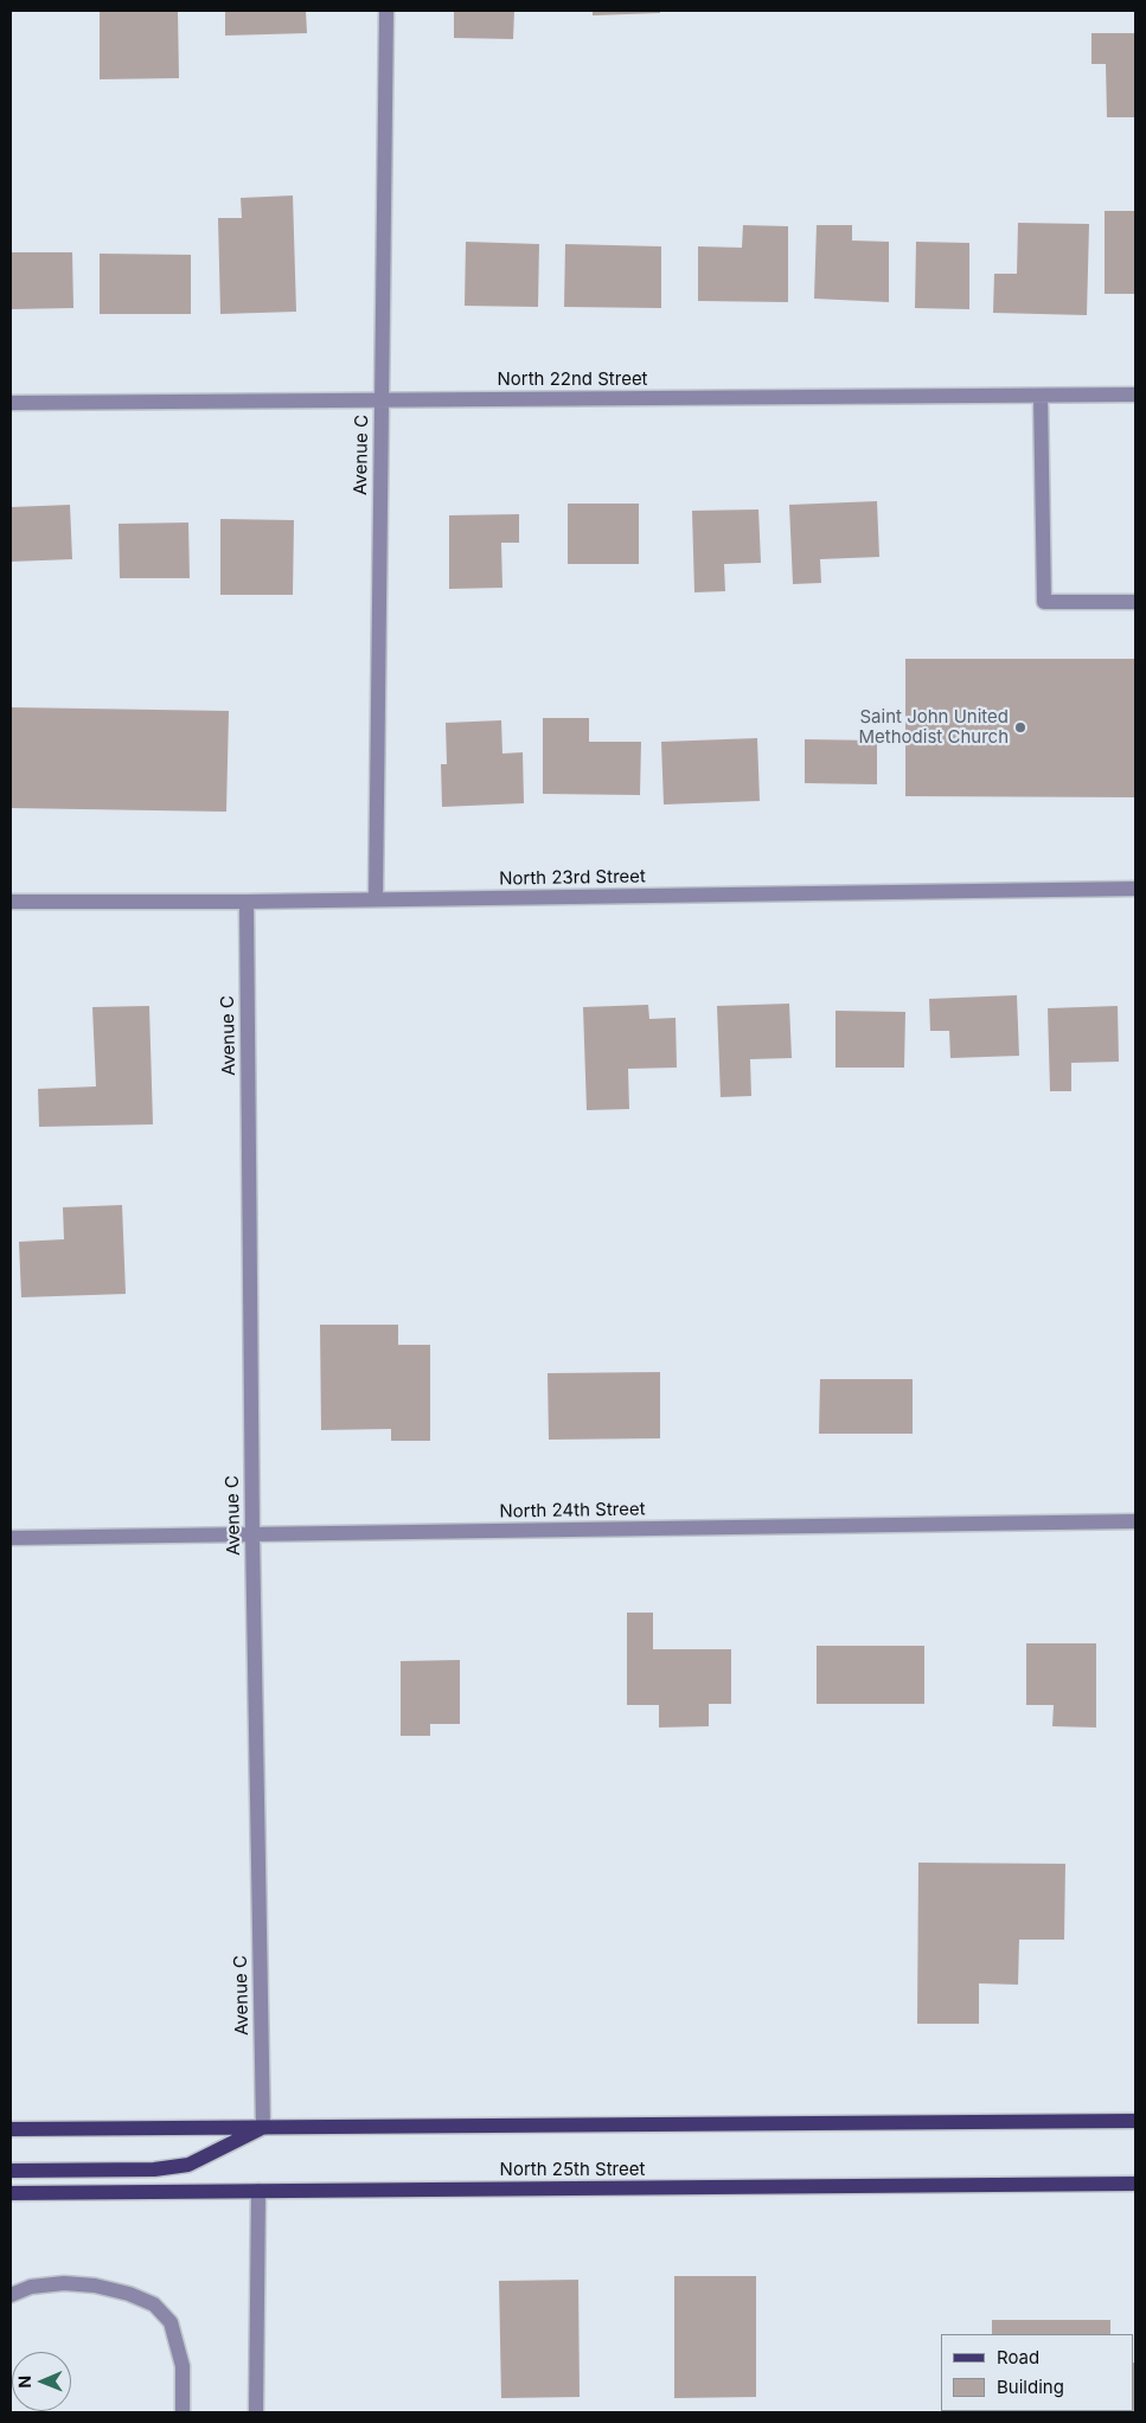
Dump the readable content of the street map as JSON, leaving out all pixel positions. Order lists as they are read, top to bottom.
{
  "streets": {
    "main road": ["North 25th Street"],
    "street": [
      "North 22nd Street",
      "Avenue C",
      "North 23rd Street",
      "North 24th Street"
    ]
  },
  "crossings": [
    ["North 22nd Street", "Avenue C"],
    ["Avenue C", "North 23rd Street"],
    ["Avenue C", "North 24th Street"]
  ],
  "places": ["Saint John United Methodist Church"],
  "legend": ["Road", "Building"],
  "north": "left"
}
